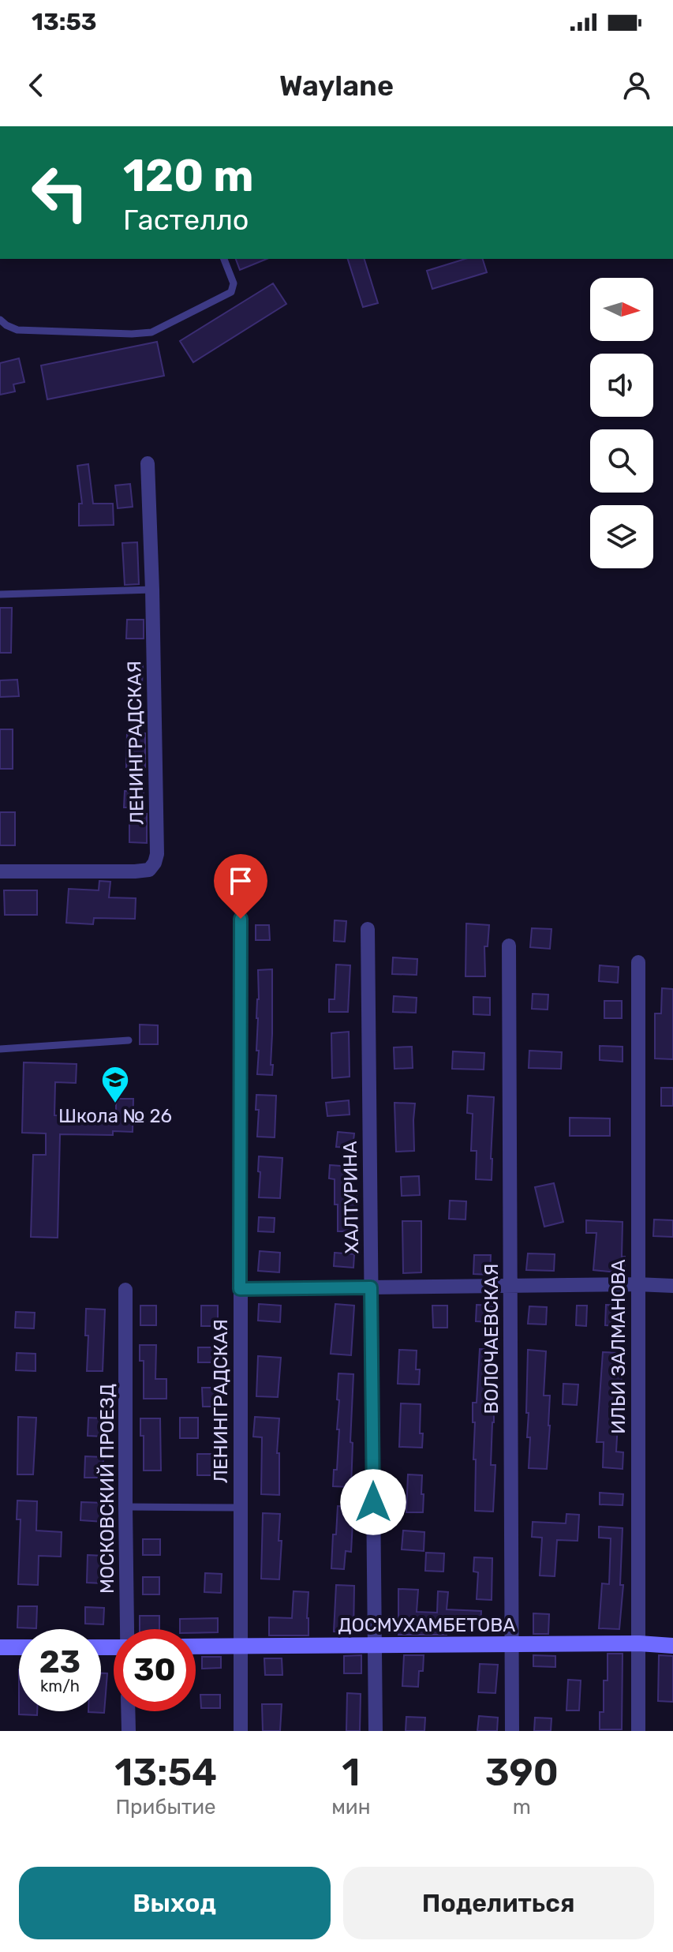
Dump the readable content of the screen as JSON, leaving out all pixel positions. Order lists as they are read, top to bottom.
{
  "streets": {
    "street": [
      "ЛЕНИНГРАДСКАЯ",
      "ХАЛТУРИНА",
      "ВОЛОЧАЕВСКАЯ",
      "ИЛЬИ ЗАЛМАНОВА",
      "МОСКОВСКИЙ ПРОЕЗД",
      "ДОСМУХАМБЕТОВА"
    ]
  },
  "crossings": [
    ["ЛЕНИНГРАДСКАЯ", "ДОСМУХАМБЕТОВА"],
    ["ХАЛТУРИНА", "ДОСМУХАМБЕТОВА"],
    ["ВОЛОЧАЕВСКАЯ", "ДОСМУХАМБЕТОВА"],
    ["ИЛЬИ ЗАЛМАНОВА", "ДОСМУХАМБЕТОВА"]
  ],
  "places": {
    "school or university": ["Школа № 26"]
  },
  "north": "right",
  "page": {
    "status": "13:53",
    "header": "Waylane",
    "turn": ["120 m", "Гастелло"],
    "speed": "23 km/h",
    "limit": "30",
    "eta": [
      "13:54",
      "Прибытие",
      "1",
      "мин",
      "390",
      "m"
    ],
    "buttons": ["Выход", "Поделиться"]
  }
}
